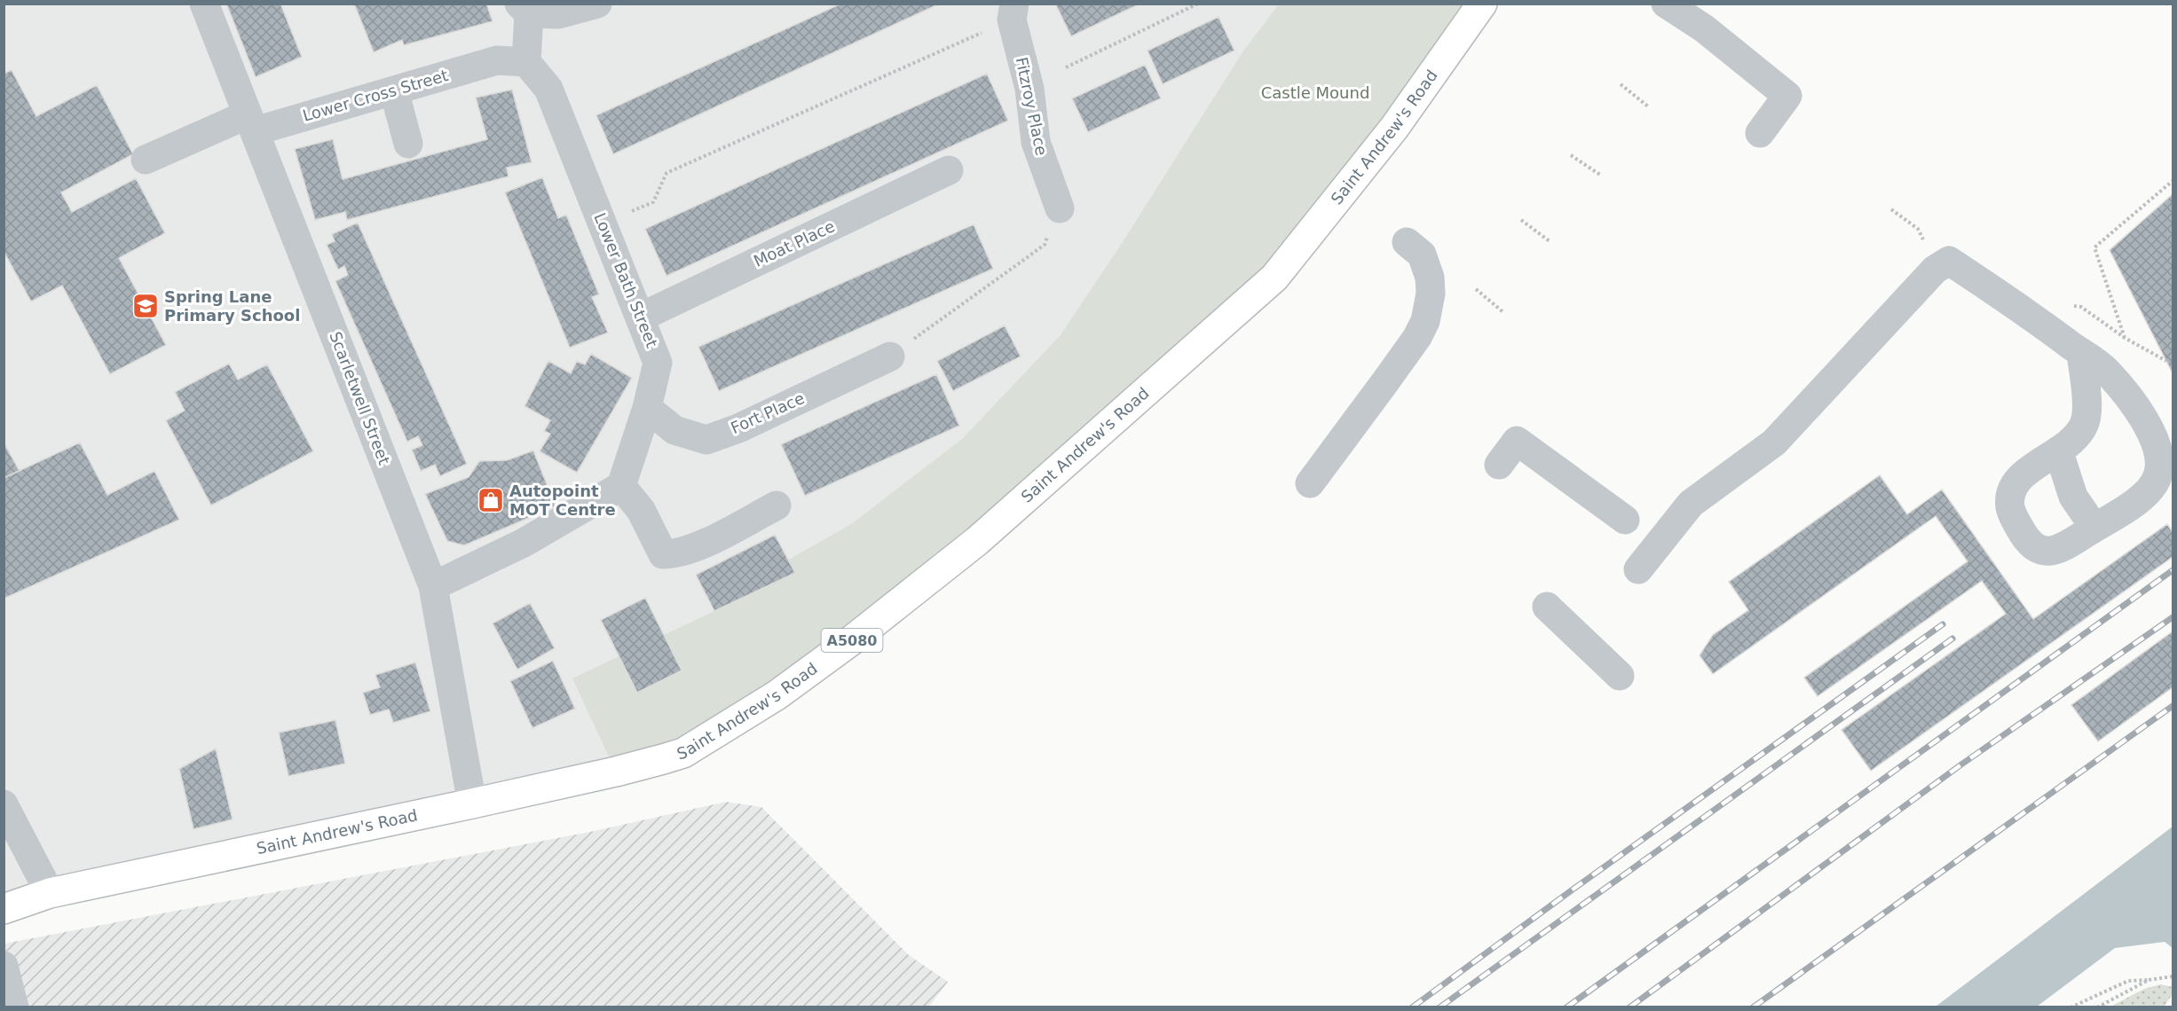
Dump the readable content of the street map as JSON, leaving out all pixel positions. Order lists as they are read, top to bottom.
{
  "streets": {
    "main road": ["Saint Andrew's Road", "A5080"],
    "street": [
      "Lower Cross Street",
      "Fitzroy Place",
      "Moat Place",
      "Lower Bath Street",
      "Scarletwell Street",
      "Fort Place"
    ]
  },
  "crossings": [
    ["Lower Cross Street", "Lower Bath Street"],
    ["Lower Cross Street", "Scarletwell Street"],
    ["Saint Andrew's Road", "Scarletwell Street"],
    ["Moat Place", "Lower Bath Street"],
    ["Lower Bath Street", "Fort Place"]
  ],
  "parks": ["Castle Mound"],
  "places": {
    "school or university": ["Spring Lane Primary School"],
    "shop": ["Autopoint MOT Centre"]
  }
}
